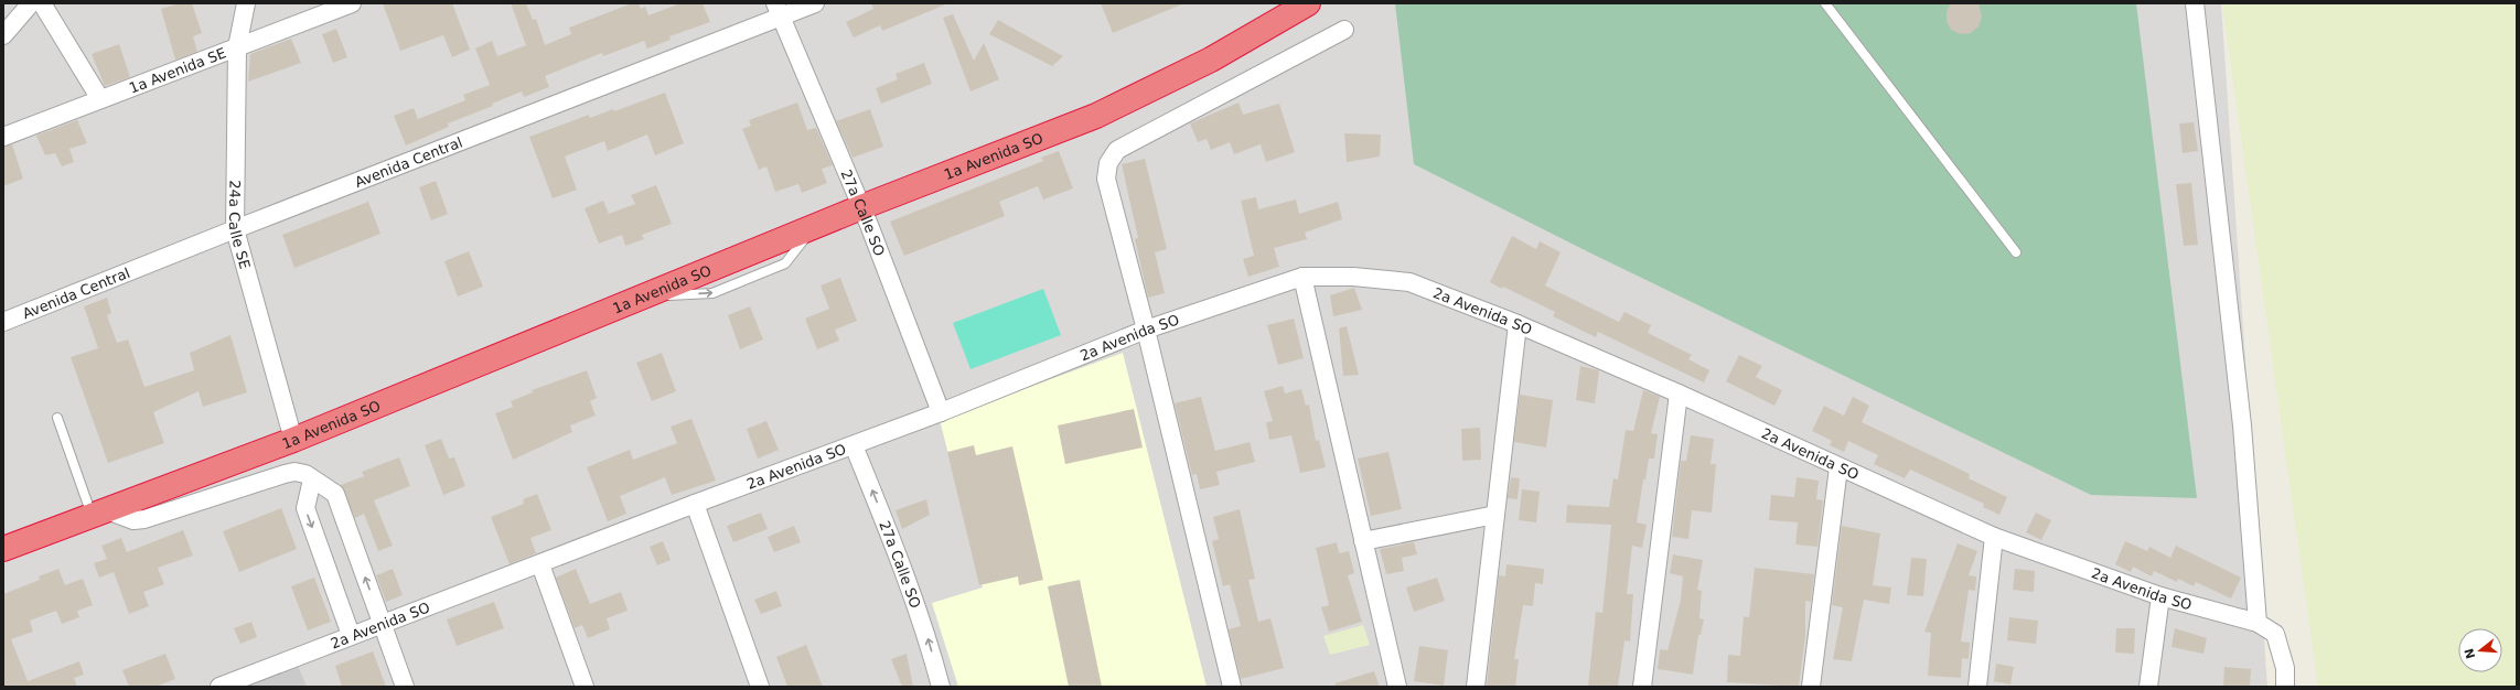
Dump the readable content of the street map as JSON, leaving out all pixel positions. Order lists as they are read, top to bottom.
{
  "streets": {
    "highway": ["1a Avenida SO"],
    "street": [
      "1a Avenida SE",
      "Avenida Central",
      "27a Calle SO",
      "24a Calle SE",
      "2a Avenida SO"
    ]
  },
  "crossings": [
    ["1a Avenida SE", "24a Calle SE"],
    ["1a Avenida SO", "27a Calle SO"],
    ["1a Avenida SO", "24a Calle SE"],
    ["Avenida Central", "27a Calle SO"],
    ["Avenida Central", "24a Calle SE"],
    ["27a Calle SO", "2a Avenida SO"]
  ],
  "one_way": ["27a Calle SO"],
  "north": "left"
}
